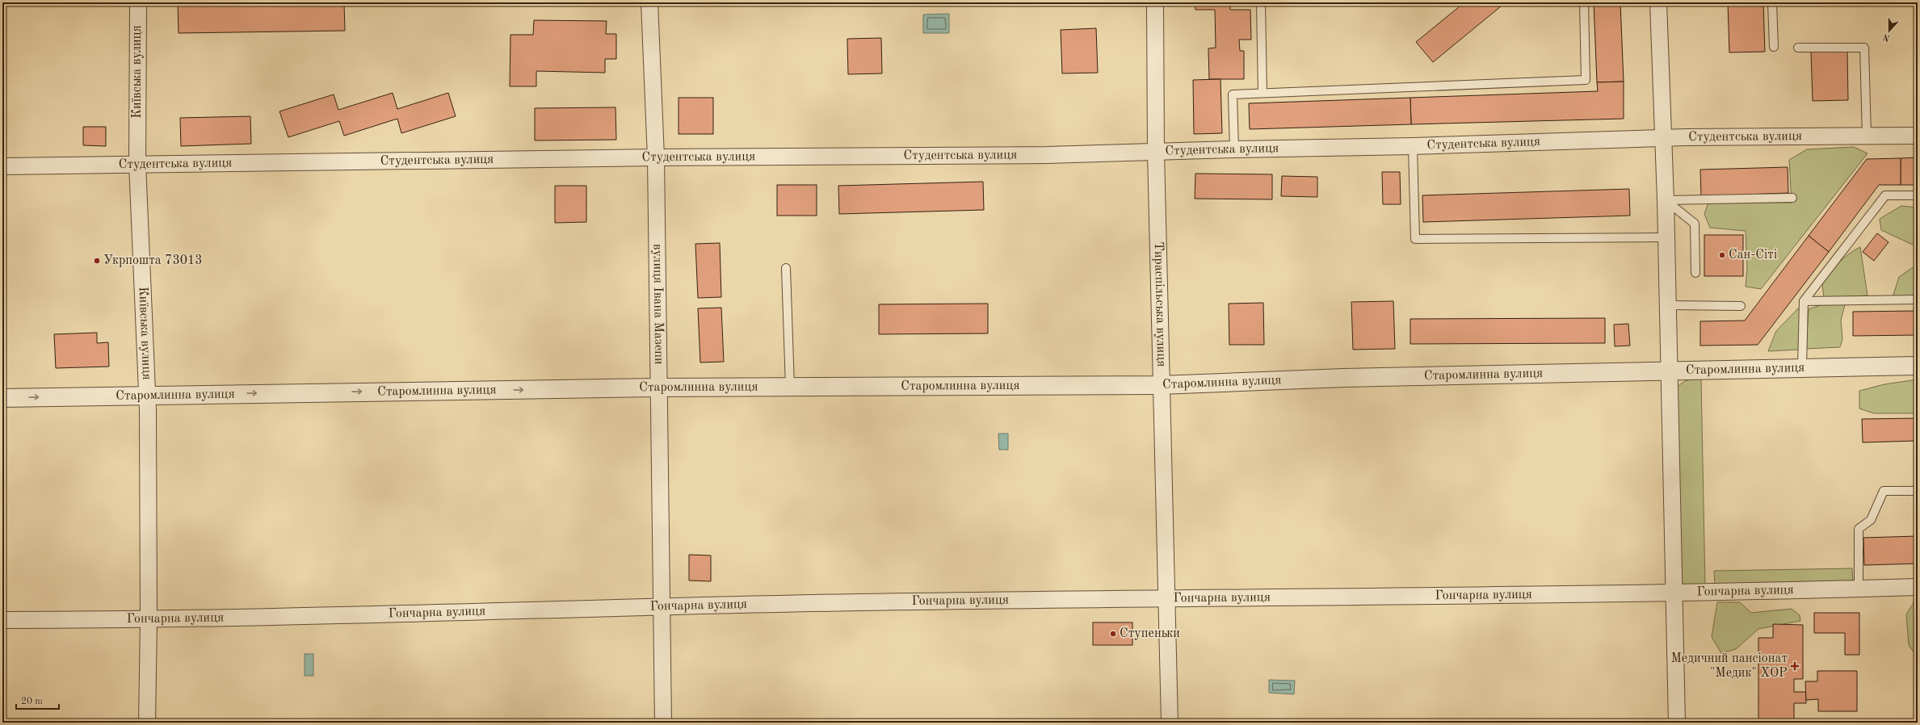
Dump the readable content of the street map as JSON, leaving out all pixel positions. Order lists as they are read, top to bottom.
{
  "streets": {
    "street": [
      "Київська вулиця",
      "Студентська вулиця",
      "вулиця Івана Мазепи",
      "Тираспільська вулиця",
      "Старомлинна вулиця",
      "Гончарна вулиця"
    ]
  },
  "crossings": [
    ["Київська вулиця", "Студентська вулиця"],
    ["Київська вулиця", "Старомлинна вулиця"],
    ["Київська вулиця", "Гончарна вулиця"],
    ["Студентська вулиця", "вулиця Івана Мазепи"],
    ["Студентська вулиця", "Тираспільська вулиця"],
    ["вулиця Івана Мазепи", "Старомлинна вулиця"],
    ["вулиця Івана Мазепи", "Гончарна вулиця"],
    ["Тираспільська вулиця", "Старомлинна вулиця"],
    ["Тираспільська вулиця", "Гончарна вулиця"]
  ],
  "places": {
    "other": ["Сан-Сіті", "Укрпошта 73013", "Ступеньки"],
    "health": ["Медичний пансіонат \"Медик\" ХОР"]
  },
  "scale_bar": "20 m",
  "north": "bottom"
}
